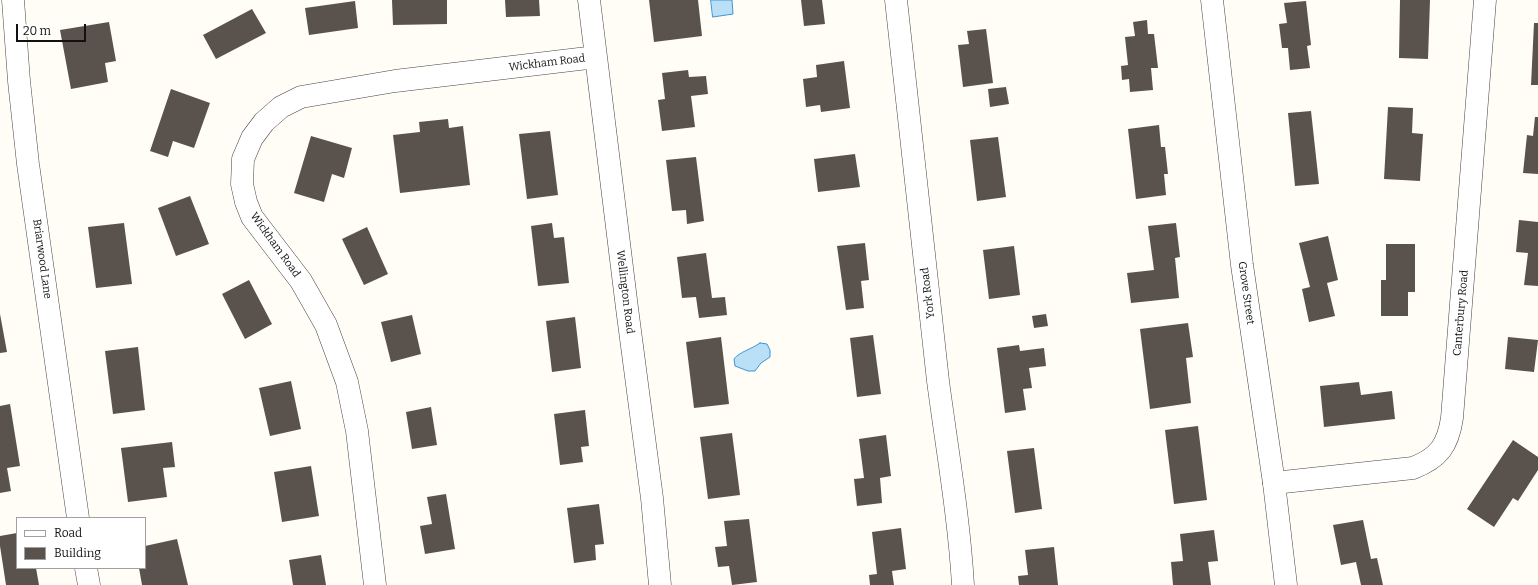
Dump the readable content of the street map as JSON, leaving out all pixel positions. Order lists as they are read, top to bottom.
{
  "streets": {
    "street": [
      "Wickham Road",
      "Briarwood Lane",
      "Wellington Road",
      "York Road",
      "Grove Street",
      "Canterbury Road"
    ]
  },
  "crossings": [
    ["Wickham Road", "Wellington Road"],
    ["Grove Street", "Canterbury Road"]
  ],
  "legend": ["Road", "Building"],
  "scale_bar": "20 m"
}
